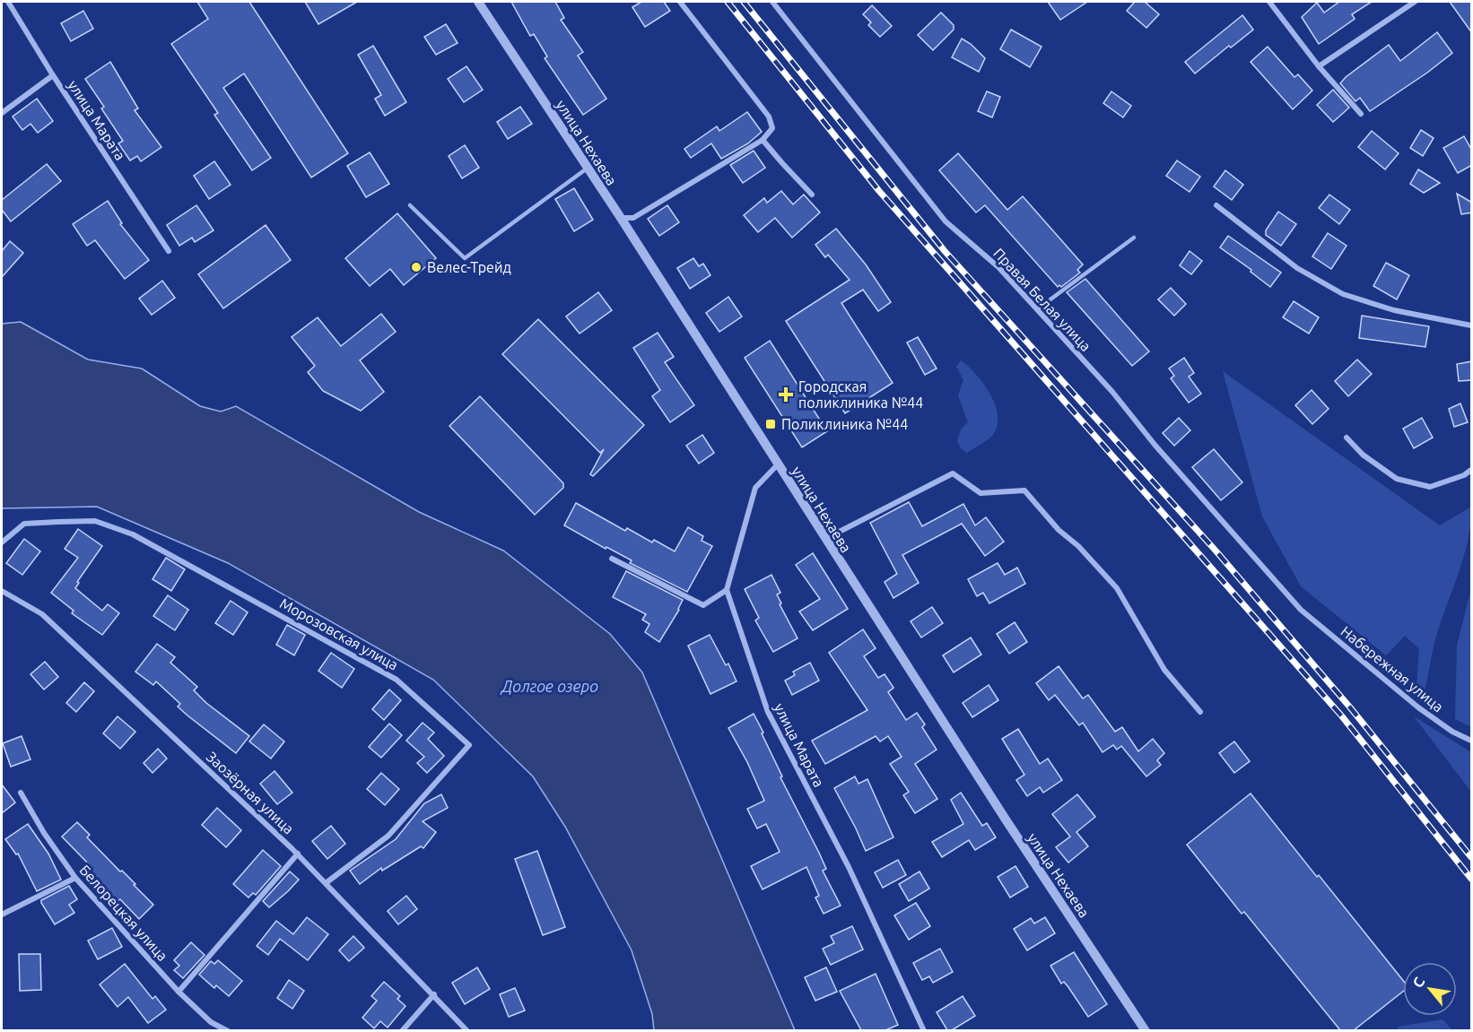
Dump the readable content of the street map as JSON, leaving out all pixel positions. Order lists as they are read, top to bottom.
{
  "streets": {
    "street": [
      "улица Марата",
      "улица Нехаева",
      "Правая Белая улица",
      "Морозовская улица",
      "Набережная улица",
      "Заозёрная улица",
      "Белорецкая улица"
    ]
  },
  "crossings": [
    ["Правая Белая улица", "Набережная улица"],
    ["Морозовская улица", "Заозёрная улица"]
  ],
  "water": ["Долгое озеро"],
  "places": {
    "other": ["Велес-Трейд"],
    "health": ["Городская поликлиника №44"],
    "transit": ["Поликлиника №44"]
  },
  "north": "top left"
}
